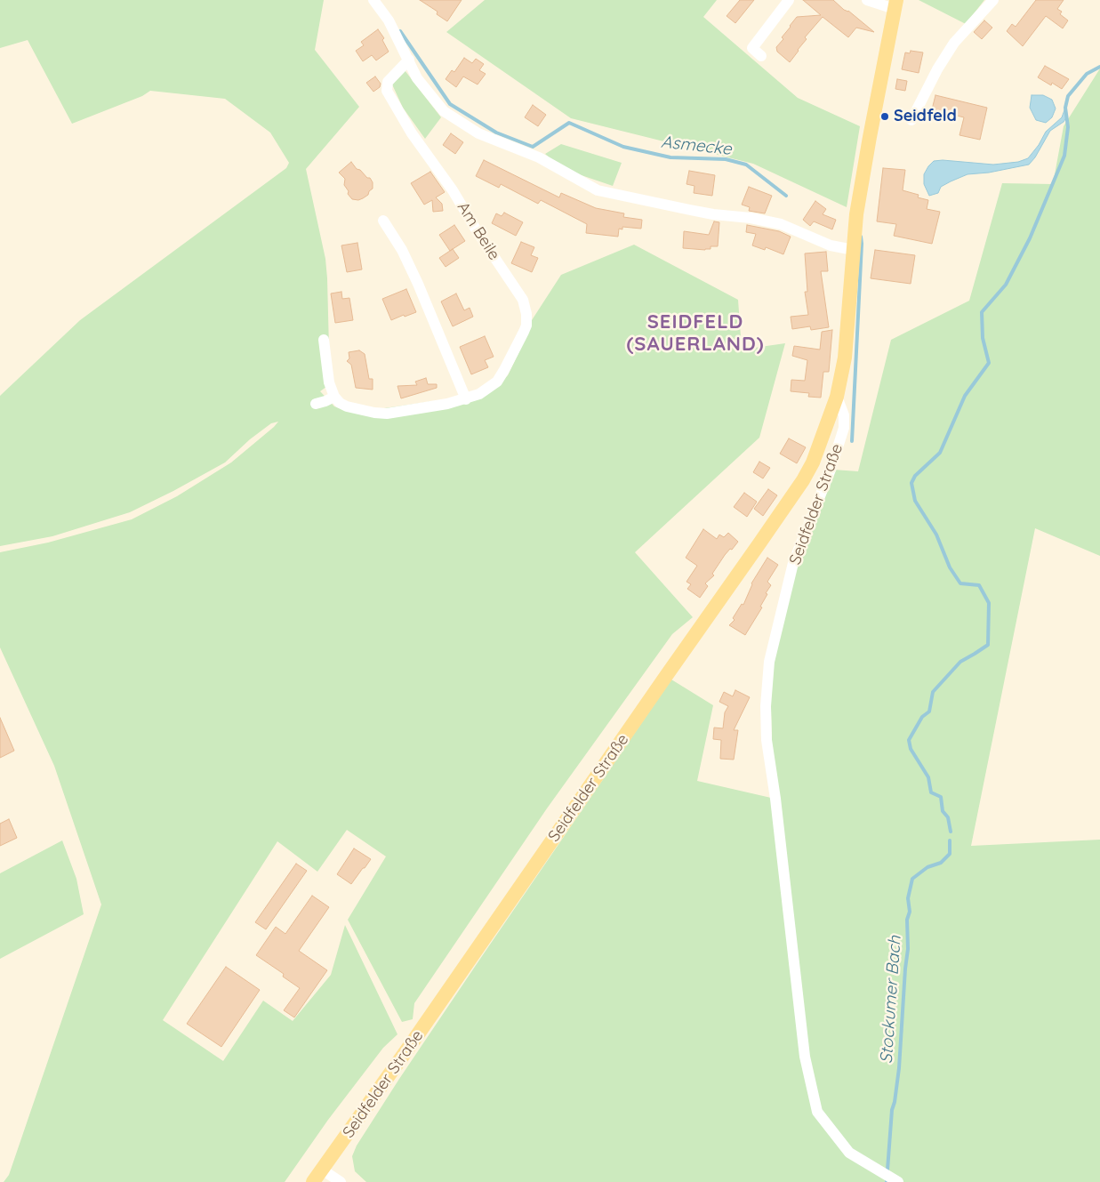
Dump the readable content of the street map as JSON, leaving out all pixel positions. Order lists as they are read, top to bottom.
{
  "streets": {
    "main road": ["Seidfelder Straße"],
    "street": ["Am Beile"]
  },
  "districts": ["SEIDFELD (SAUERLAND)"],
  "water": ["Asmecke", "Stockumer Bach"],
  "places": ["Seidfeld"]
}
